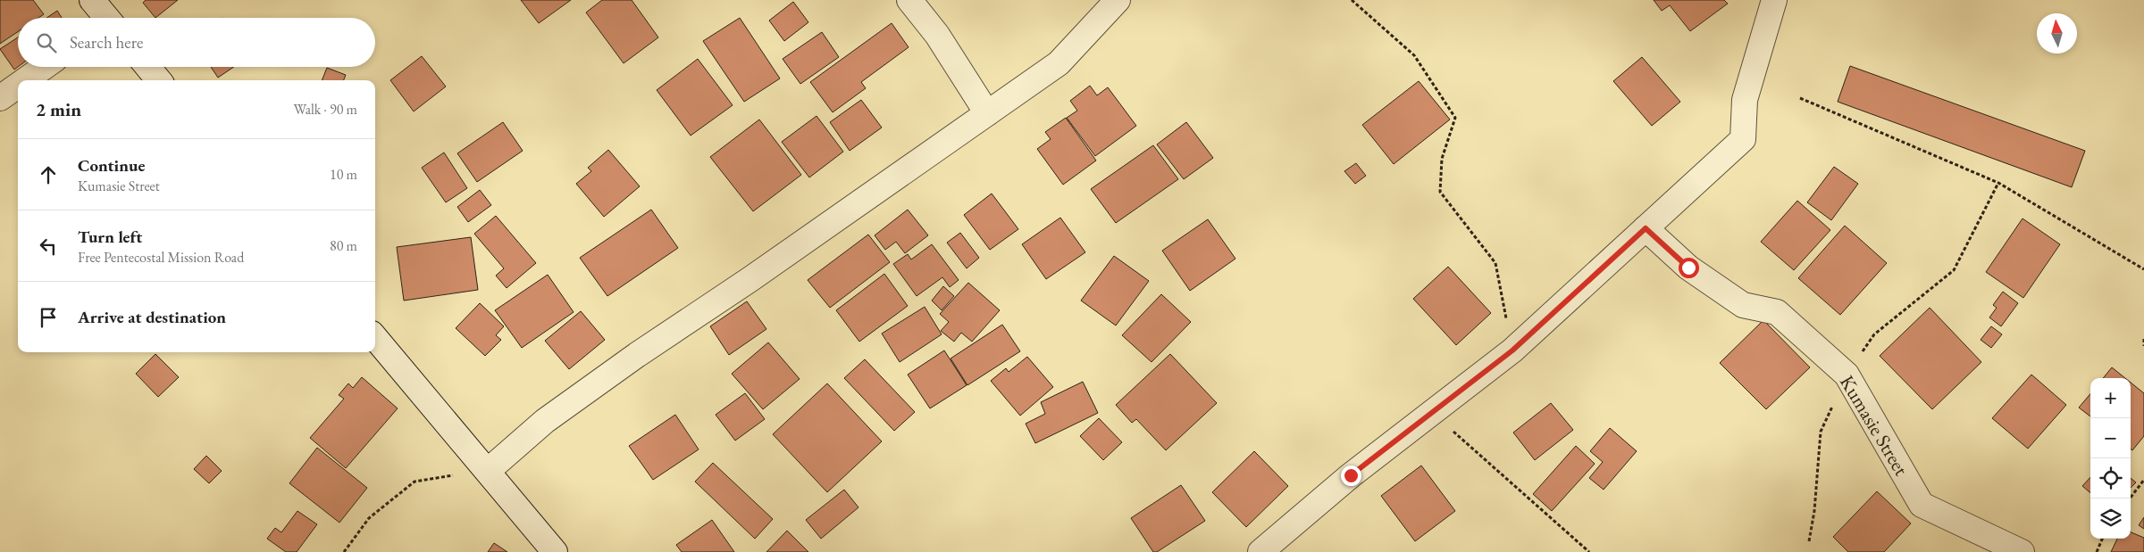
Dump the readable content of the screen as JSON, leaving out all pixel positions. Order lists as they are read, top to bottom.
{
  "streets": {
    "street": ["Kumasie Street"]
  },
  "north": "top",
  "page": {
    "search": "Search here",
    "heading": ["2 min", "Walk · 90 m"],
    "list": [
      ["Continue", "Kumasie Street", "10 m"],
      ["Turn left", "Free Pentecostal Mission Road", "80 m"],
      "Arrive at destination"
    ],
    "map_buttons": ["+", "−"]
  }
}
